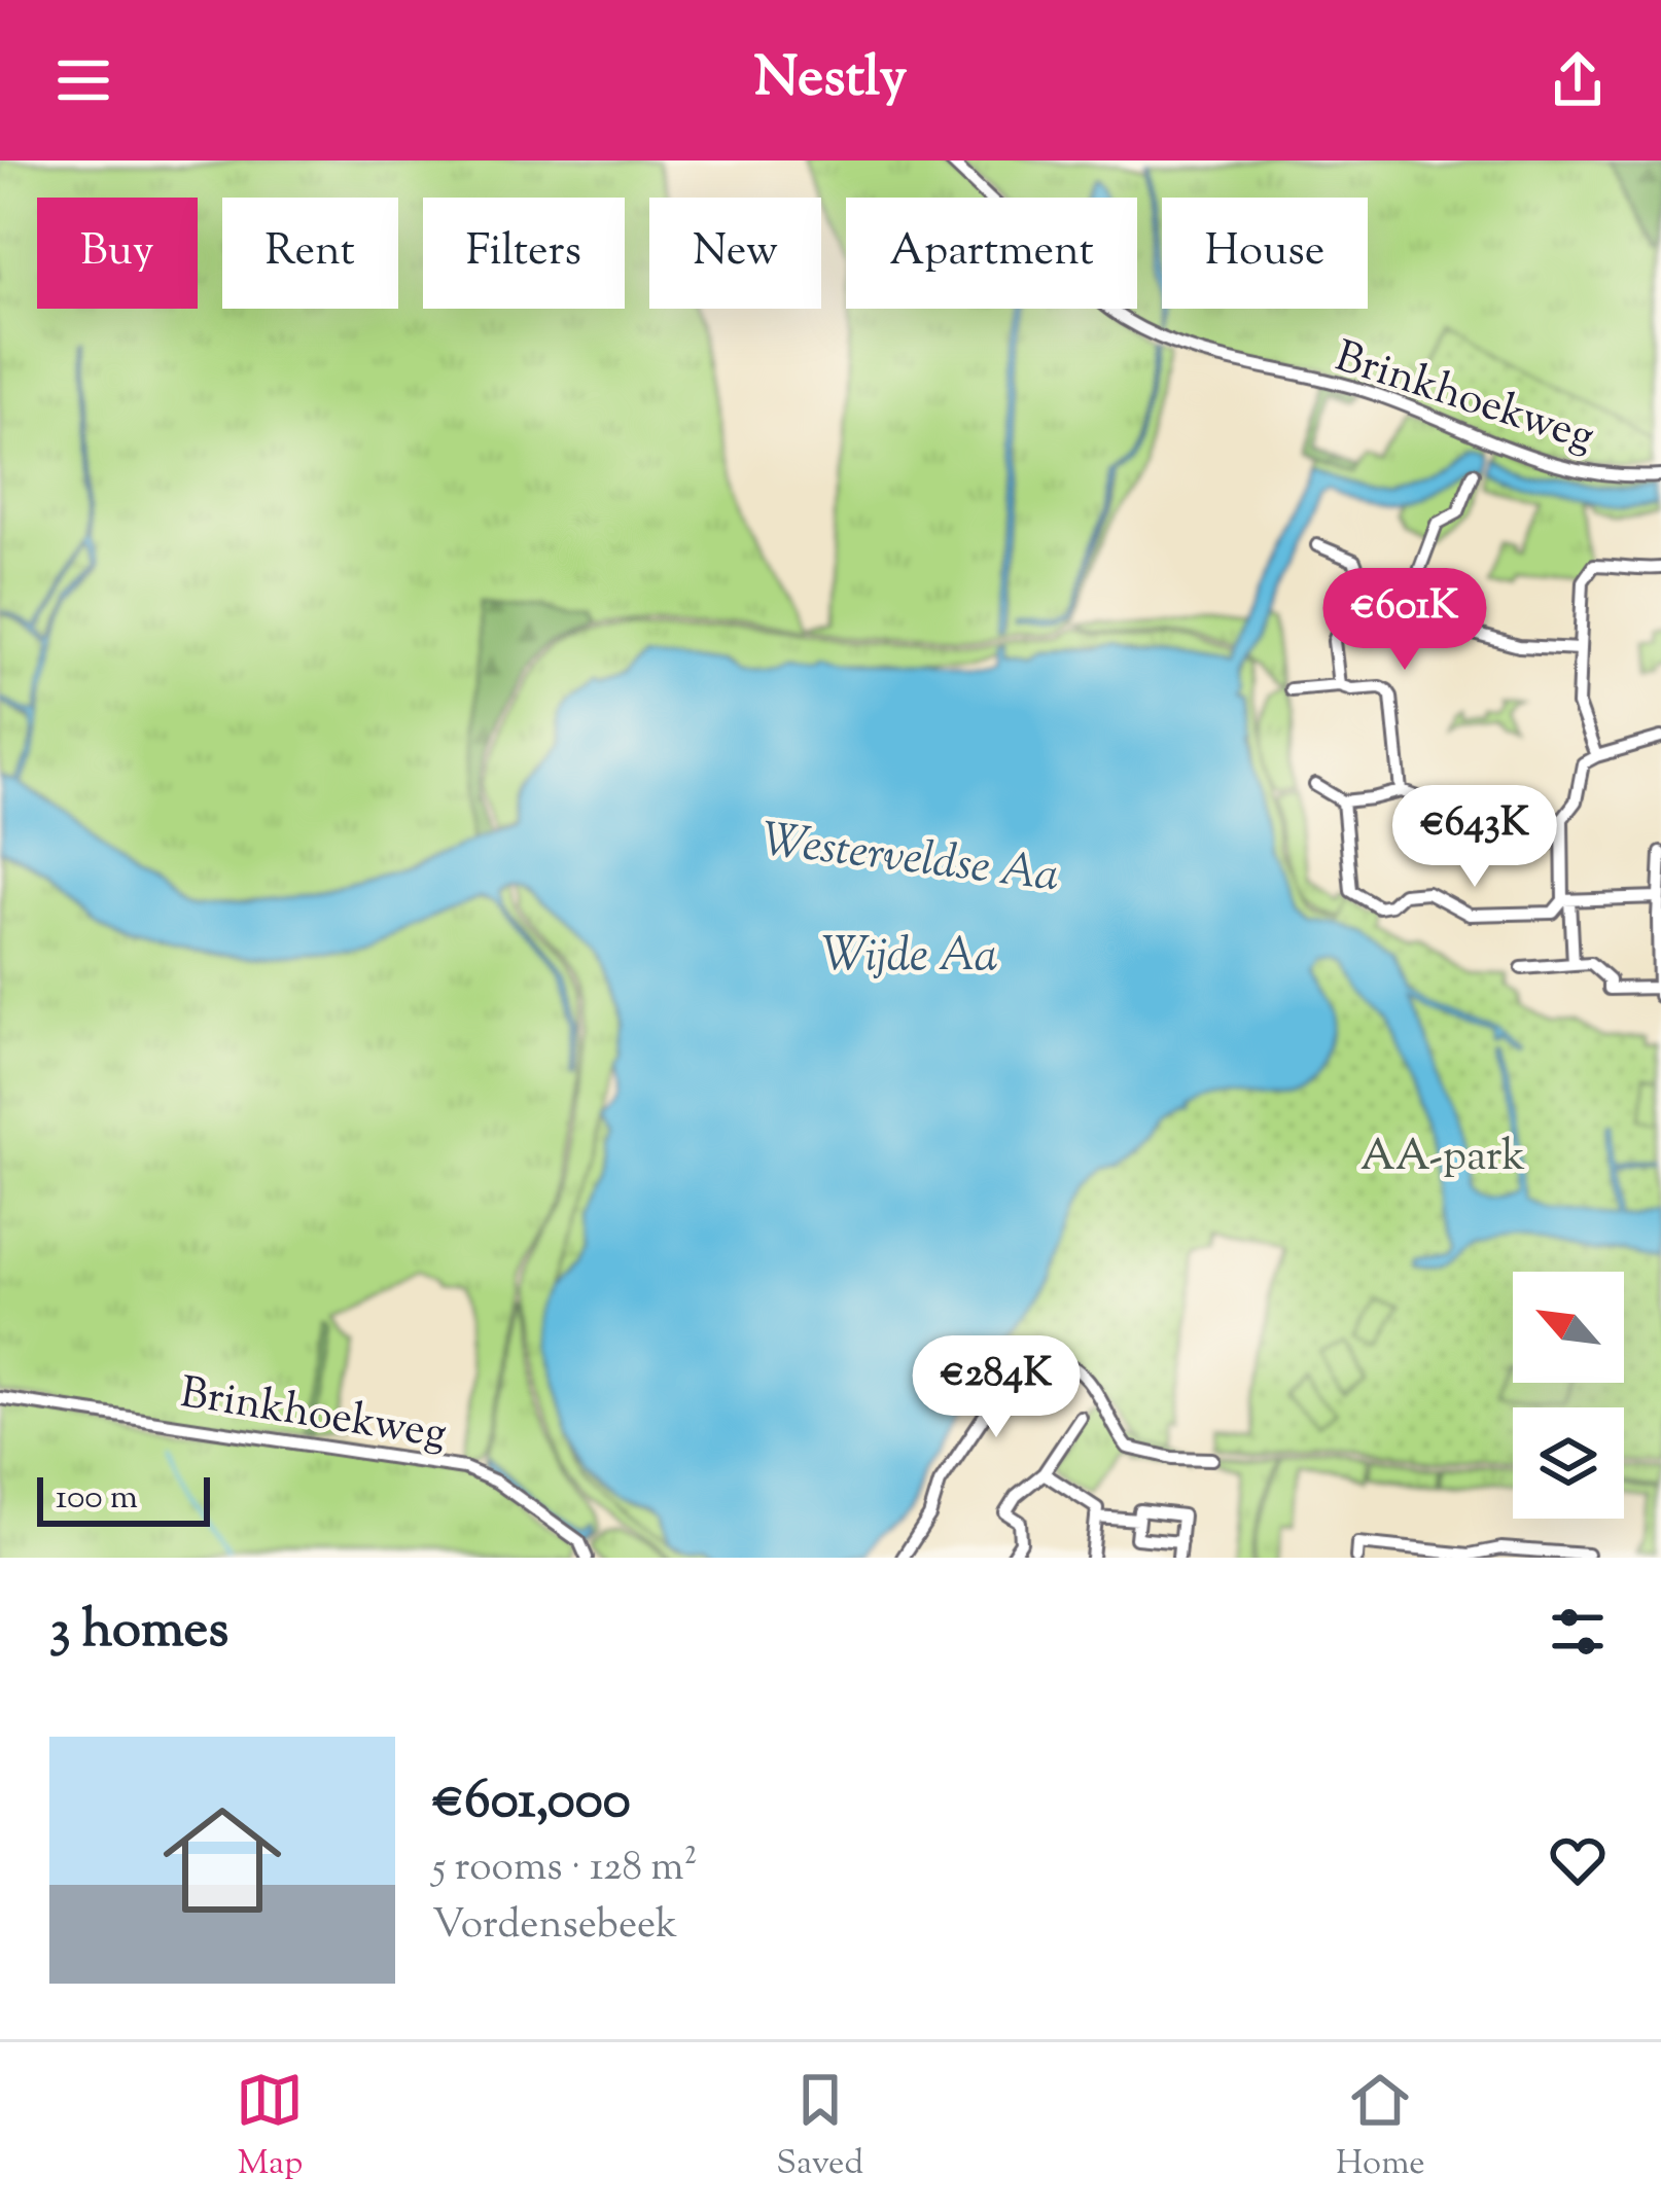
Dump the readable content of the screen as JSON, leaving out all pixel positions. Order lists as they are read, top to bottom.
{
  "streets": {
    "street": ["Brinkhoekweg"]
  },
  "water": ["Westerveldse Aa", "Wijde Aa"],
  "parks": ["AA-park"],
  "scale_bar": "100 m",
  "north": "top left",
  "page": {
    "header": "Nestly",
    "chip": [
      "Buy",
      "Rent",
      "Filters",
      "New",
      "Apartment",
      "House"
    ],
    "price": ["€601K", "€643K", "€284K"],
    "scale": "100 m",
    "heading": "3 homes",
    "list": [
      {
        "name": "€601,000",
        "note": "5 rooms · 128 m² · Vordensebeek"
      }
    ],
    "tabs": ["Map", "Saved", "Home"]
  }
}
